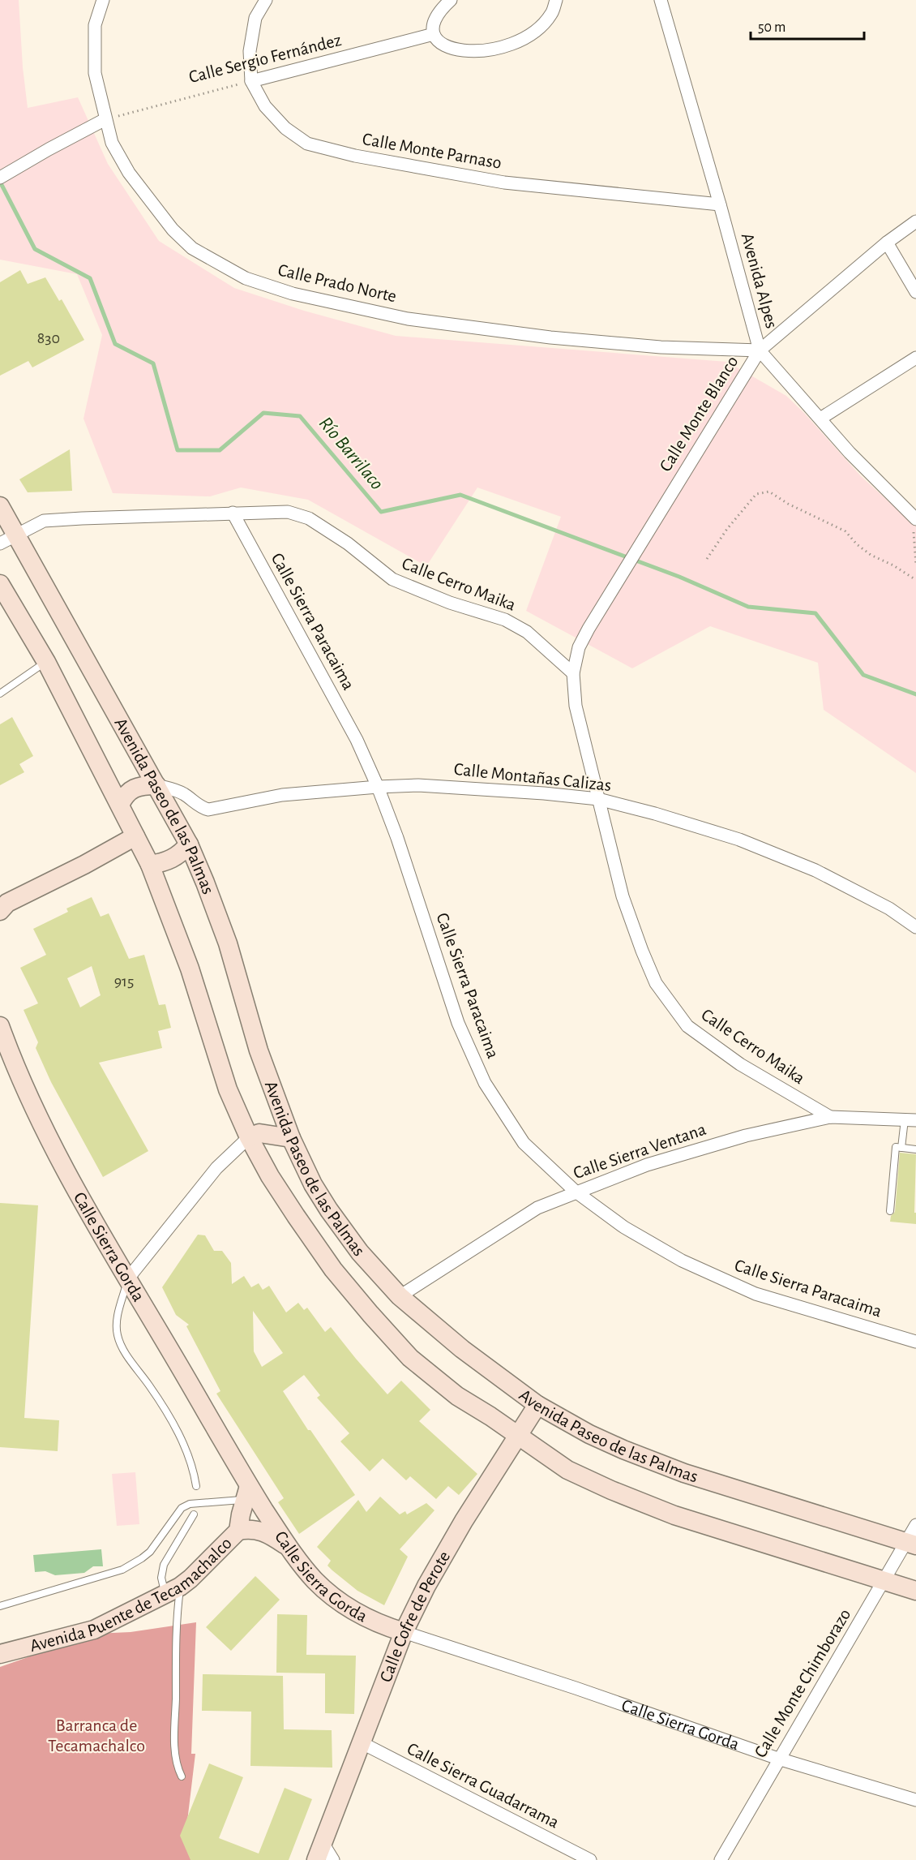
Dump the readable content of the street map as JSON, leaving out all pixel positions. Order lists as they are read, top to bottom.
{
  "streets": {
    "main road": [
      "Avenida Paseo de las Palmas",
      "Calle Sierra Gorda",
      "Avenida Puente de Tecamachalco",
      "Calle Cofre de Perote"
    ],
    "street": [
      "Calle Sergio Fernández",
      "Calle Monte Parnaso",
      "Avenida Alpes",
      "Calle Prado Norte",
      "Calle Monte Blanco",
      "Calle Cerro Maika",
      "Calle Sierra Paracaima",
      "Calle Montañas Calizas",
      "Calle Sierra Ventana",
      "Calle Monte Chimborazo",
      "Calle Sierra Guadarrama"
    ]
  },
  "crossings": [
    ["Calle Sergio Fernández", "Calle Monte Parnaso"],
    ["Calle Sergio Fernández", "Calle Prado Norte"],
    ["Calle Monte Parnaso", "Avenida Alpes"],
    ["Avenida Alpes", "Calle Prado Norte"],
    ["Avenida Alpes", "Calle Monte Blanco"],
    ["Calle Prado Norte", "Calle Monte Blanco"],
    ["Calle Monte Blanco", "Calle Cerro Maika"],
    ["Calle Cerro Maika", "Calle Sierra Paracaima"],
    ["Calle Cerro Maika", "Calle Montañas Calizas"],
    ["Calle Cerro Maika", "Avenida Paseo de las Palmas"],
    ["Calle Cerro Maika", "Calle Sierra Ventana"],
    ["Calle Sierra Paracaima", "Calle Montañas Calizas"],
    ["Calle Sierra Paracaima", "Calle Sierra Ventana"],
    ["Calle Montañas Calizas", "Avenida Paseo de las Palmas"],
    ["Avenida Paseo de las Palmas", "Calle Sierra Ventana"],
    ["Avenida Paseo de las Palmas", "Calle Cofre de Perote"],
    ["Avenida Paseo de las Palmas", "Calle Monte Chimborazo"],
    ["Calle Sierra Gorda", "Avenida Puente de Tecamachalco"],
    ["Calle Sierra Gorda", "Calle Cofre de Perote"],
    ["Calle Sierra Gorda", "Calle Monte Chimborazo"],
    ["Calle Cofre de Perote", "Calle Sierra Guadarrama"]
  ],
  "water": ["Río Barrilaco"],
  "parks": ["Barranca de Tecamachalco"],
  "house_numbers": ["830", "915"],
  "scale_bar": "50 m"
}
